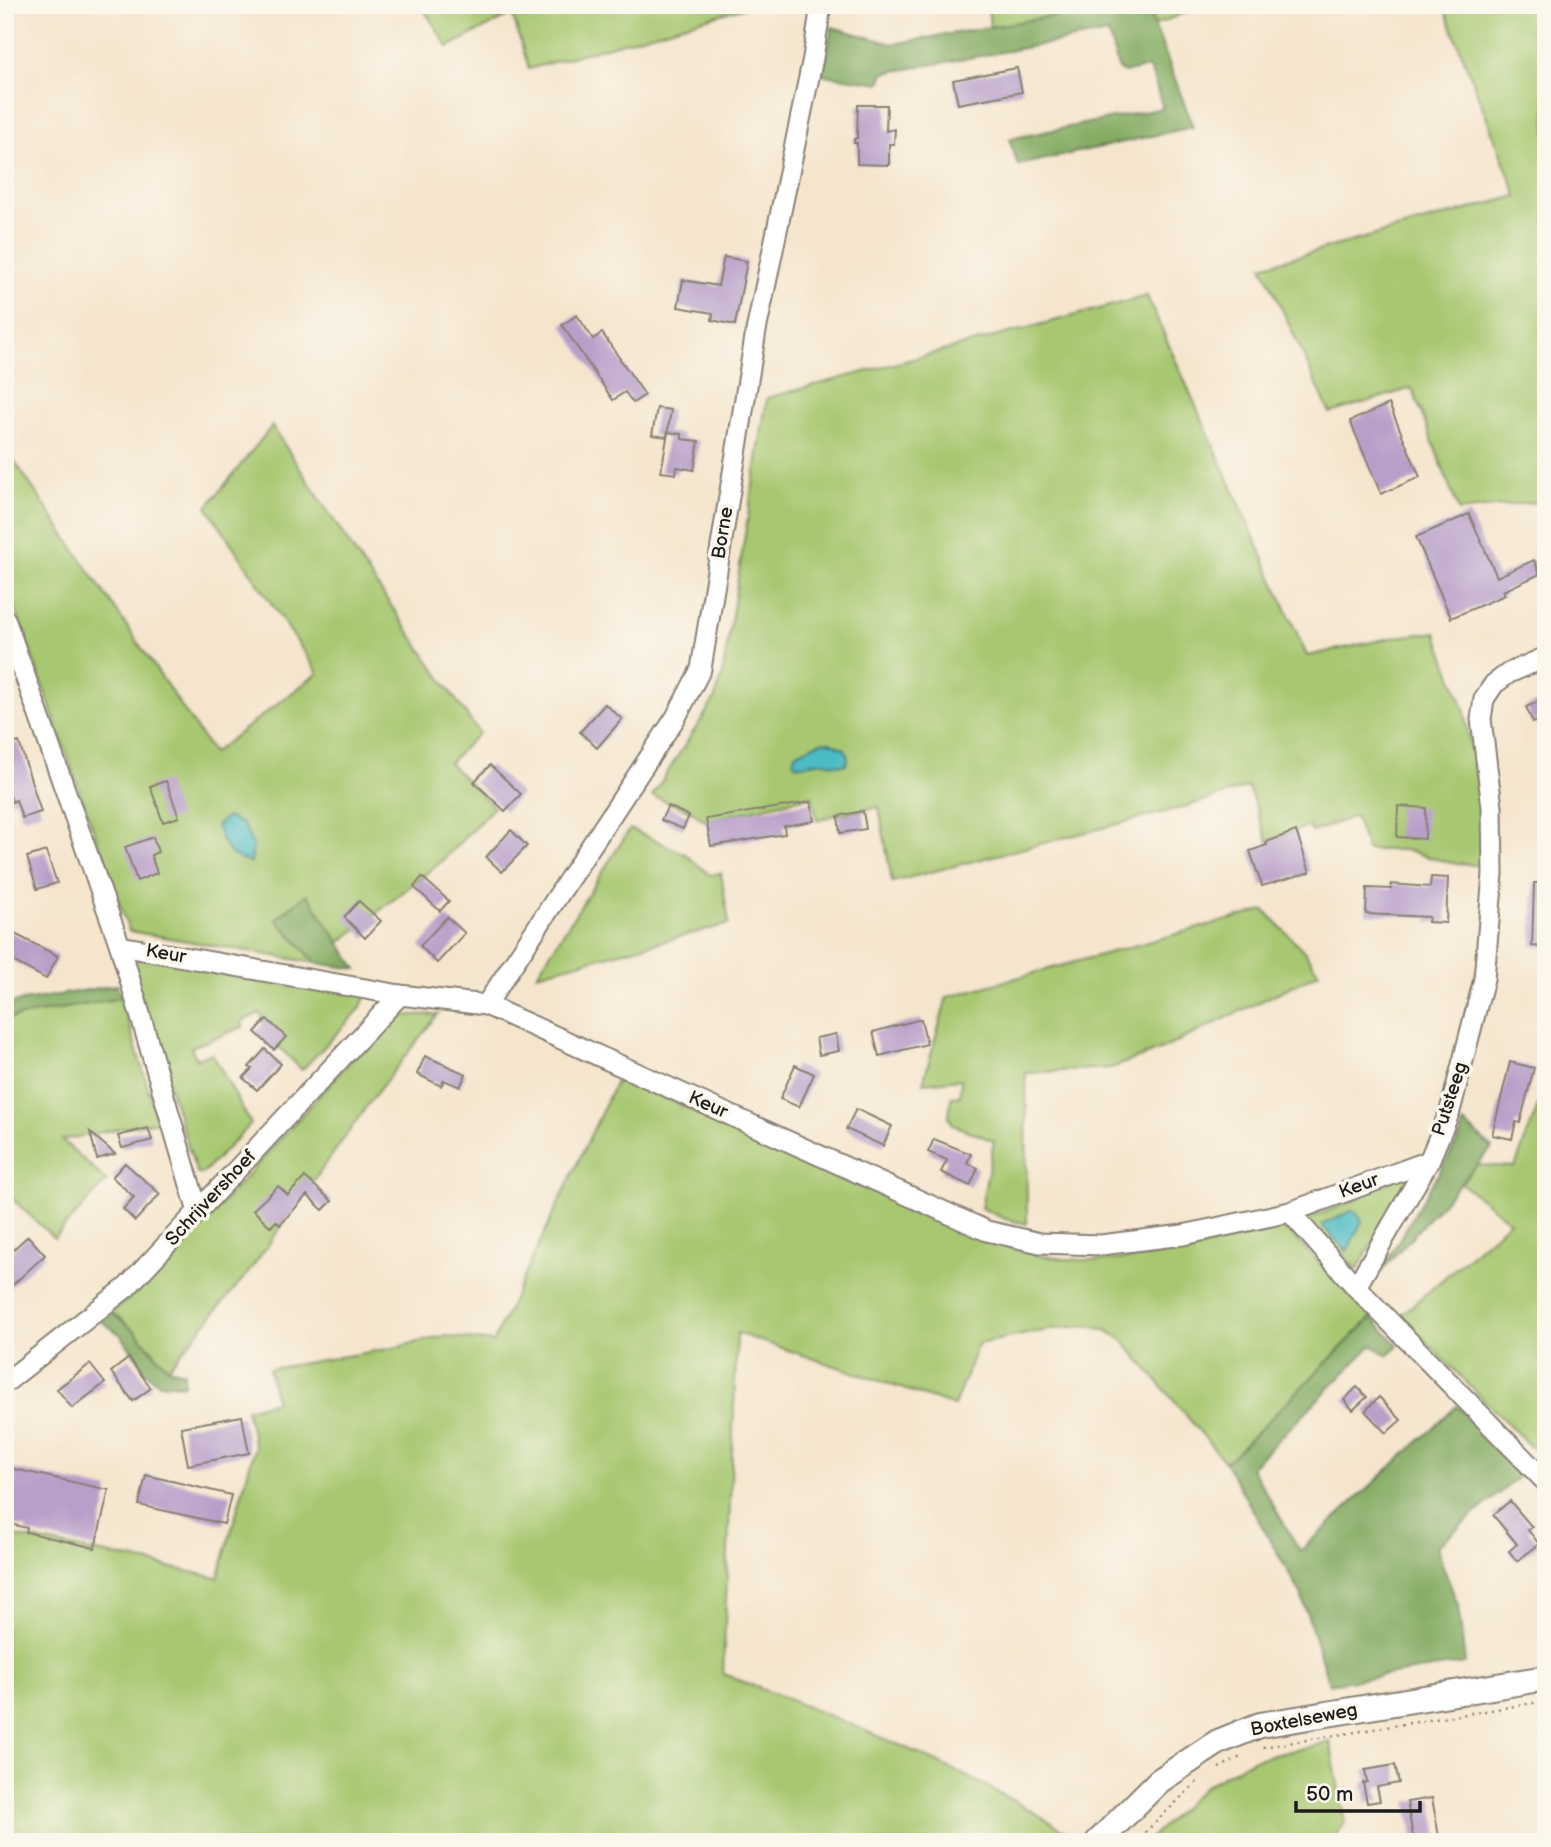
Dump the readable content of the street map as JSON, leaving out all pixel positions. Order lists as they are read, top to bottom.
{
  "streets": {
    "main road": ["Boxtelseweg"],
    "street": [
      "Borne",
      "Keur",
      "Putsteeg",
      "Schrijvershoef"
    ]
  },
  "crossings": [
    ["Borne", "Keur"],
    ["Keur", "Putsteeg"],
    ["Keur", "Schrijvershoef"]
  ],
  "scale_bar": "50 m"
}
